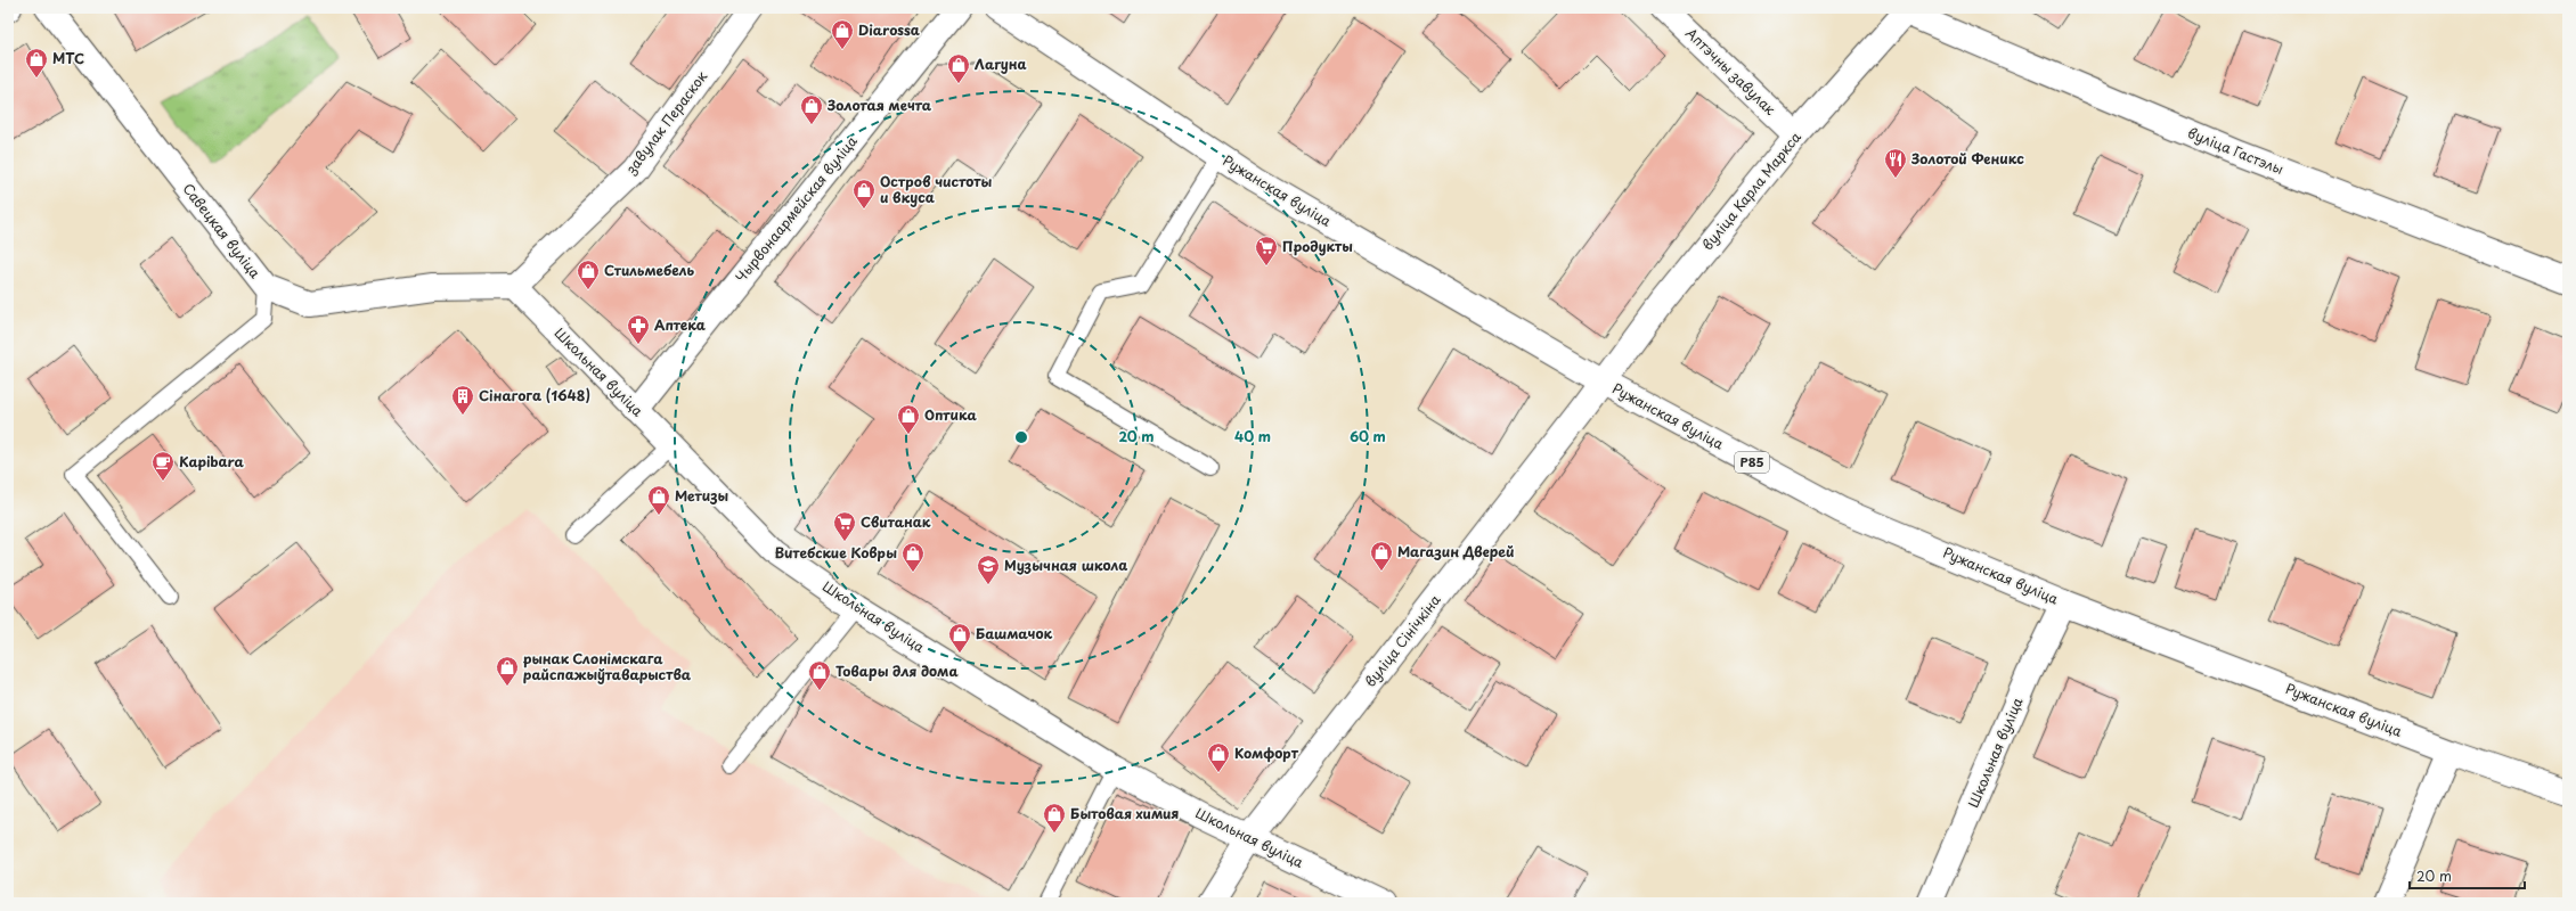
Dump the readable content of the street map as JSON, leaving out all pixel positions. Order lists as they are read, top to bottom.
{
  "streets": {
    "street": [
      "Аптэчны завулак",
      "завулак Пераскок",
      "вуліца Гастэлы",
      "Ружанская вуліца",
      "вуліца Карла Маркса",
      "Чырвонаармейская вуліца",
      "Савецкая вуліца",
      "Школьная вуліца",
      "Р85",
      "вуліца Сінічкіна"
    ]
  },
  "crossings": [
    ["Аптэчны завулак", "вуліца Карла Маркса"],
    ["завулак Пераскок", "Савецкая вуліца"],
    ["завулак Пераскок", "Школьная вуліца"],
    ["вуліца Гастэлы", "вуліца Карла Маркса"],
    ["Ружанская вуліца", "вуліца Карла Маркса"],
    ["Ружанская вуліца", "Школьная вуліца"],
    ["Ружанская вуліца", "вуліца Сінічкіна"],
    ["вуліца Карла Маркса", "вуліца Сінічкіна"],
    ["Чырвонаармейская вуліца", "Школьная вуліца"],
    ["Савецкая вуліца", "Школьная вуліца"],
    ["Школьная вуліца", "вуліца Сінічкіна"]
  ],
  "places": {
    "shop": [
      "Diarossa",
      "МТС",
      "Лагуна",
      "Золотая мечта",
      "Остров чистоты и вкуса",
      "Стильмебель",
      "Оптика",
      "Метизы",
      "Магазин Дверей",
      "Витебские Ковры",
      "Башмачок",
      "рынак Слонімскага райспажыўтаварыства",
      "Товары для дома",
      "Комфорт",
      "Бытовая химия"
    ],
    "restaurant": ["Золотой Феникс"],
    "supermarket": ["Продукты", "Свитанак"],
    "pharmacy": ["Аптека"],
    "building": ["Сінагога (1648)"],
    "cafe": ["Kapibara"],
    "school or university": ["Музычная школа"]
  },
  "scale_bar": "20 m",
  "rings": ["20 m", "40 m", "60 m"]
}
